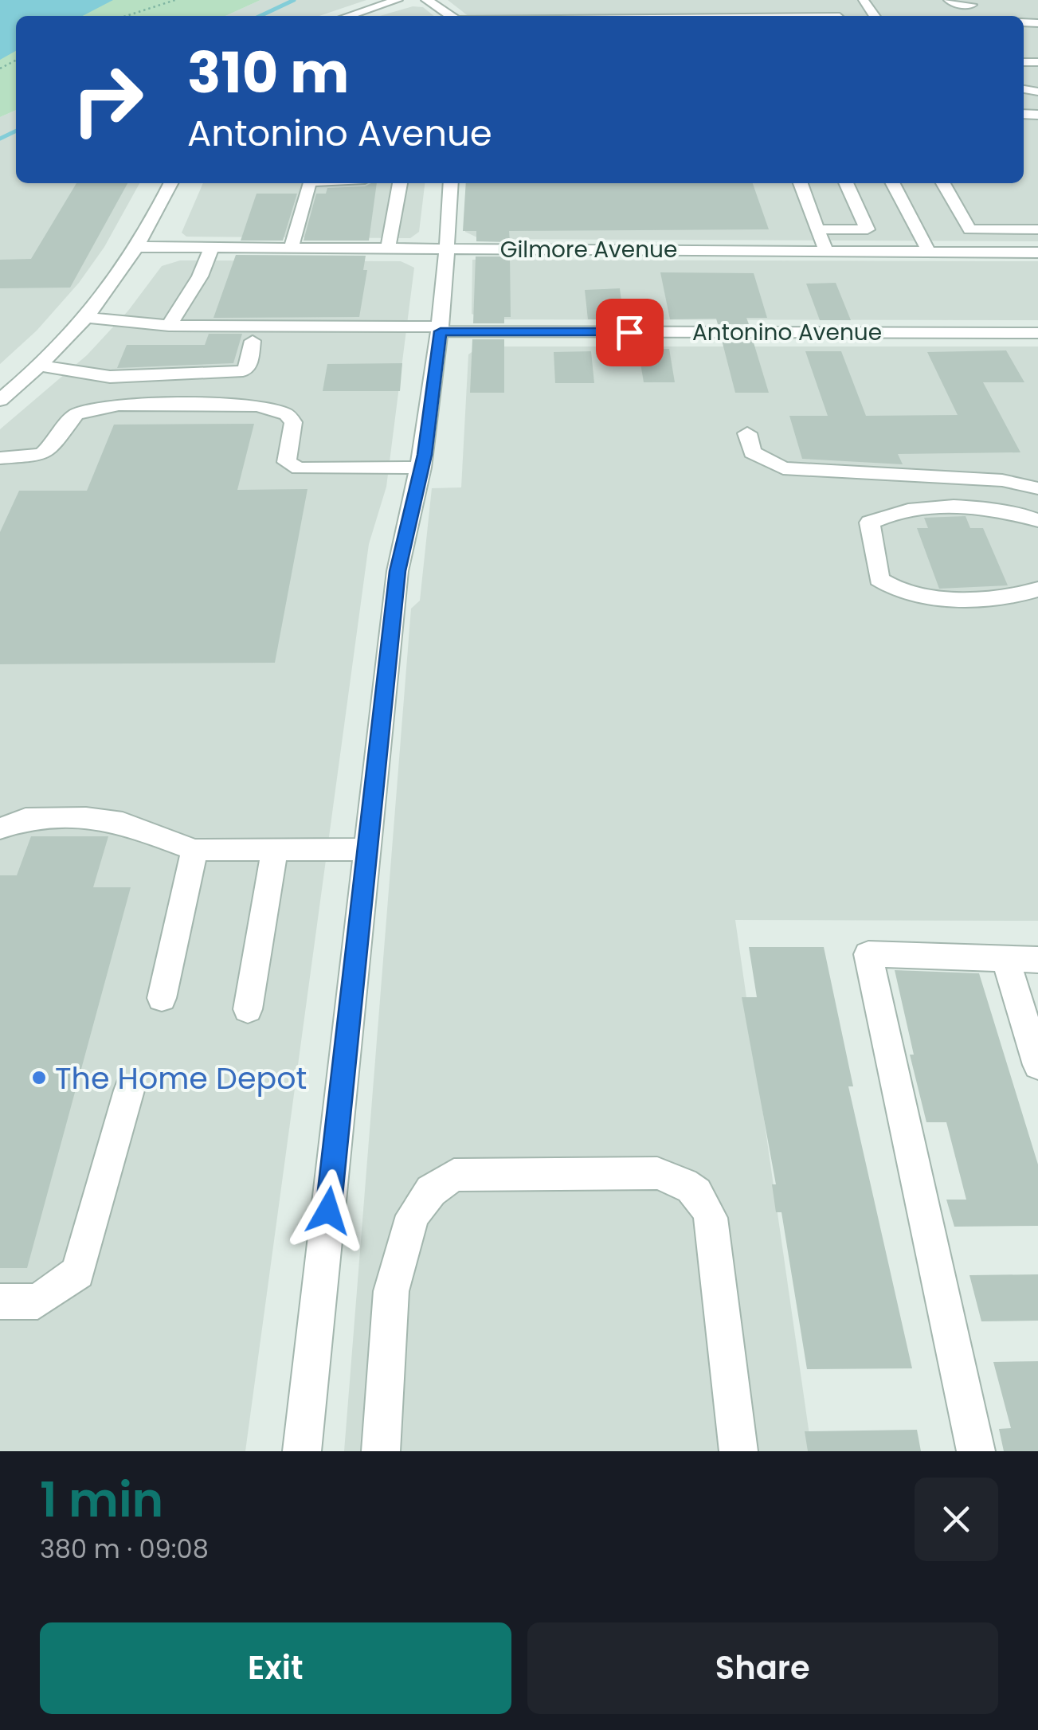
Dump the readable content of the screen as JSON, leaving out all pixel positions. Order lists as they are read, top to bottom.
{
  "streets": {
    "street": ["Gilmore Avenue", "Antonino Avenue"]
  },
  "places": ["The Home Depot"],
  "page": {
    "turn": ["310 m", "Antonino Avenue"],
    "heading": ["1 min", "380 m · 09:08"],
    "buttons": ["Exit", "Share"]
  }
}
